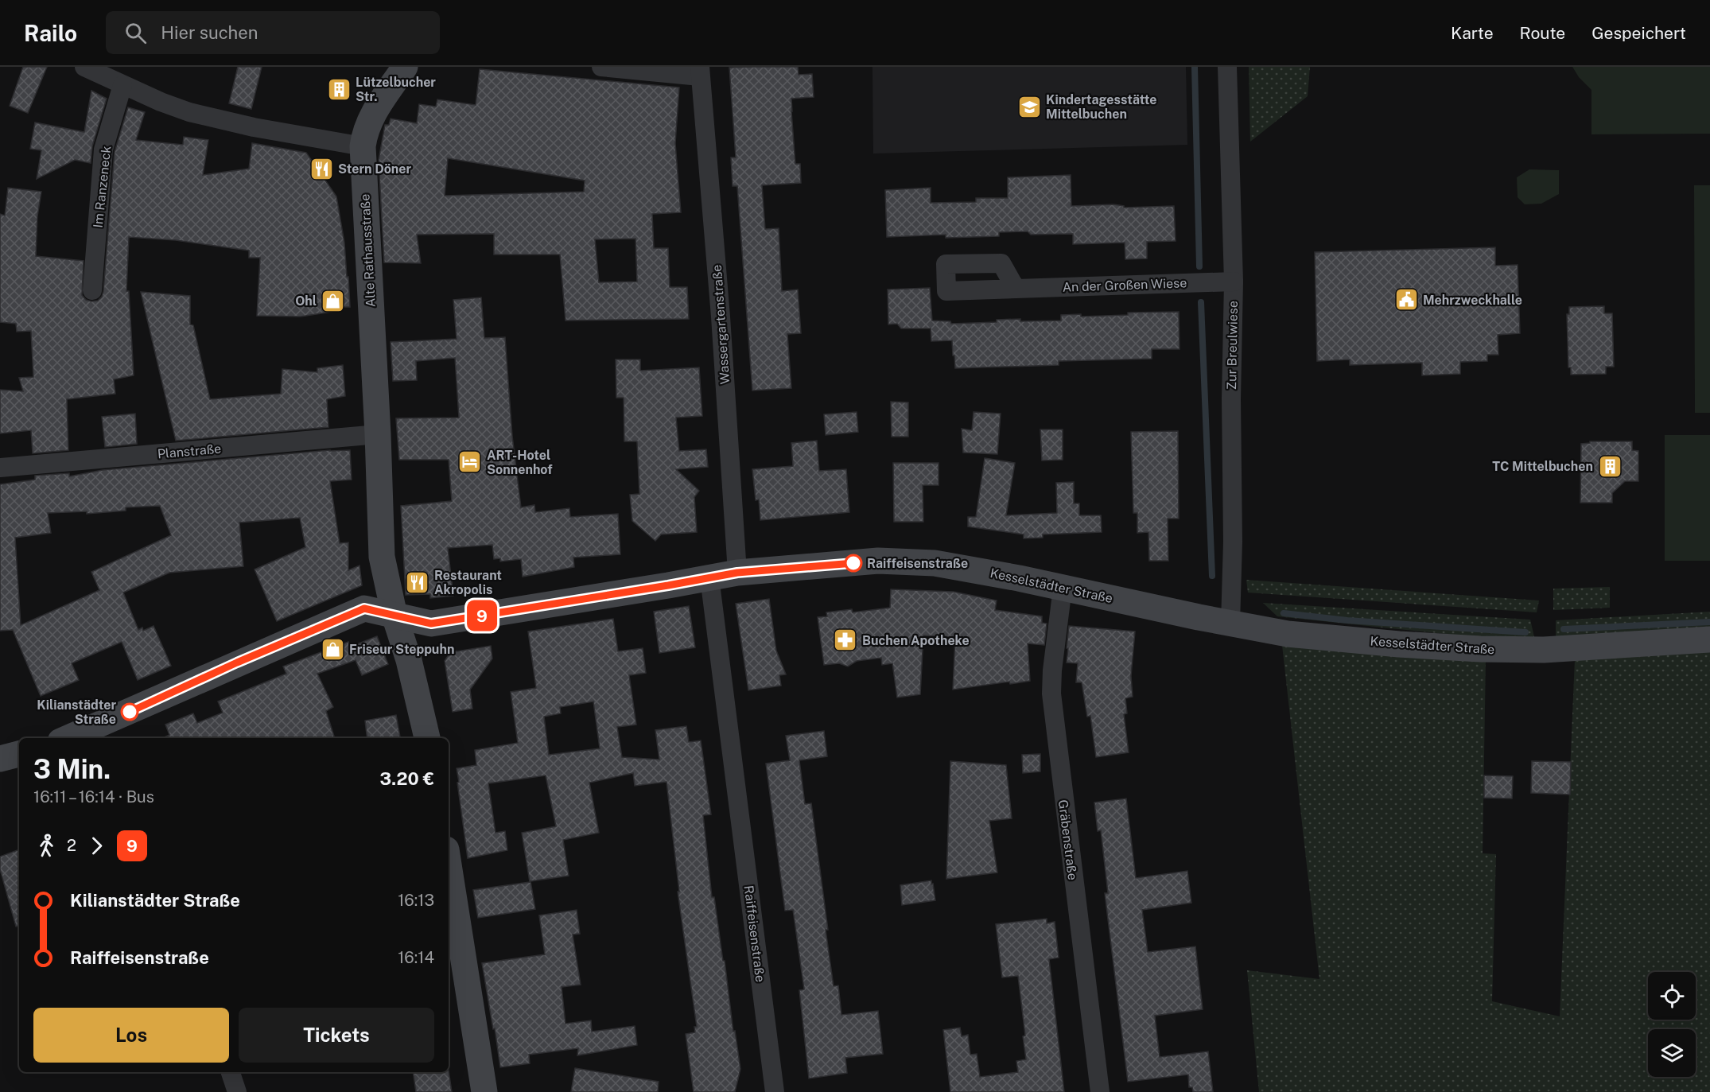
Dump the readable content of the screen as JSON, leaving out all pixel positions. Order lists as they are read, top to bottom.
{
  "streets": {
    "main road": ["Alte Rathausstraße", "Kesselstädter Straße"],
    "street": [
      "Im Ranzeneck",
      "An der Großen Wiese",
      "Wassergartenstraße",
      "Zur Breulwiese",
      "Planstraße",
      "Gräbenstraße",
      "Raiffeisenstraße"
    ]
  },
  "crossings": [
    ["Alte Rathausstraße", "Planstraße"],
    ["Alte Rathausstraße", "Kesselstädter Straße"],
    ["An der Großen Wiese", "Zur Breulwiese"],
    ["Wassergartenstraße", "Kesselstädter Straße"],
    ["Zur Breulwiese", "Kesselstädter Straße"],
    ["Kesselstädter Straße", "Gräbenstraße"],
    ["Kesselstädter Straße", "Raiffeisenstraße"]
  ],
  "places": {
    "building": ["Lützelbucher Str.", "TC Mittelbuchen"],
    "school or university": ["Kindertagesstätte Mittelbuchen"],
    "restaurant": ["Stern Döner", "Restaurant Akropolis"],
    "public building": ["Mehrzweckhalle"],
    "shop": ["Ohl", "Friseur Steppuhn"],
    "hotel": ["ART-Hotel Sonnenhof"],
    "other": ["Raiffeisenstraße", "Kilianstädter Straße"],
    "pharmacy": ["Buchen Apotheke"]
  },
  "lines": ["bus line 9"],
  "page": {
    "header": "Railo",
    "search": "Hier suchen",
    "nav": ["Karte", "Route", "Gespeichert"],
    "on_map": "9",
    "heading": ["3 Min.", "16:11 – 16:14 · Bus", "3.20 €"],
    "legs": ["2", "9"],
    "list": [
      {
        "name": "Kilianstädter Straße",
        "value": "16:13"
      },
      {
        "name": "Raiffeisenstraße",
        "value": "16:14"
      }
    ],
    "buttons": ["Los", "Tickets"]
  }
}
